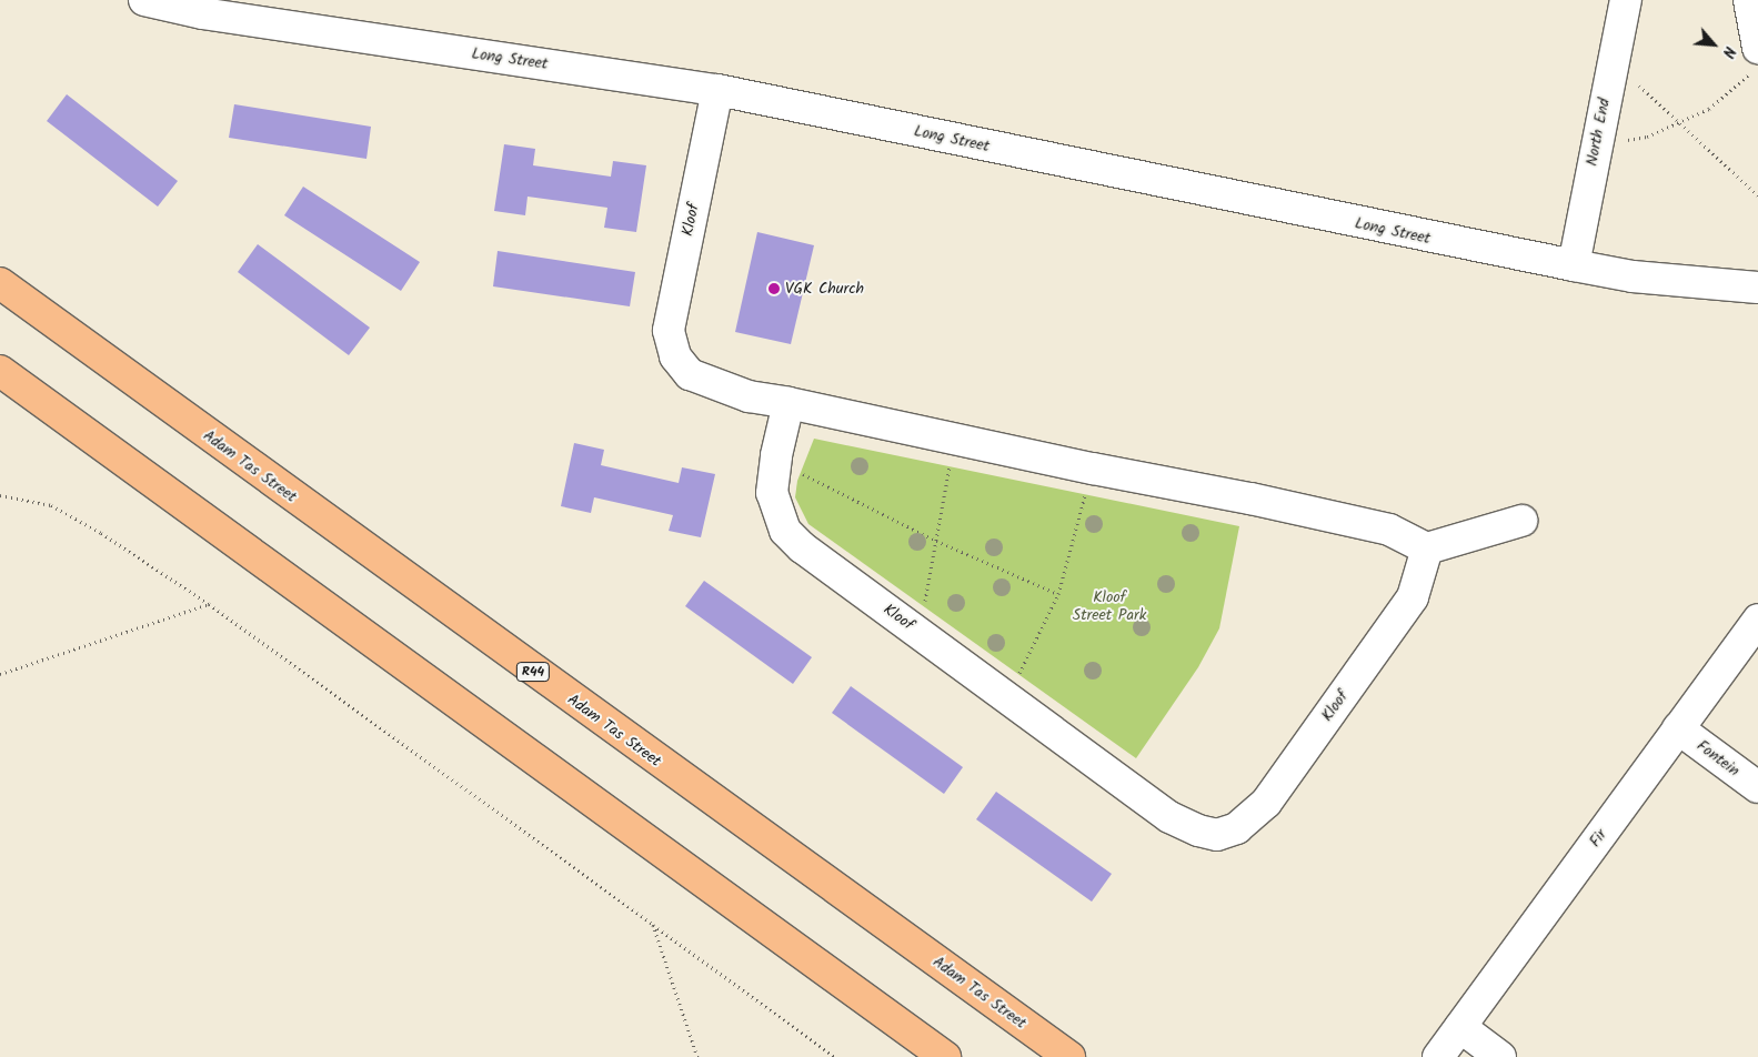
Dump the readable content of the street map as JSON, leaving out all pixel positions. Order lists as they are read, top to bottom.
{
  "streets": {
    "main road": ["Adam Tas Street", "R44"],
    "street": [
      "Long Street",
      "North End",
      "Kloof",
      "Fontein",
      "Fir"
    ]
  },
  "crossings": [
    ["Long Street", "North End"],
    ["Long Street", "Kloof"],
    ["Fontein", "Fir"]
  ],
  "parks": ["Kloof Street Park"],
  "places": ["VGK Church"],
  "north": "bottom right"
}
